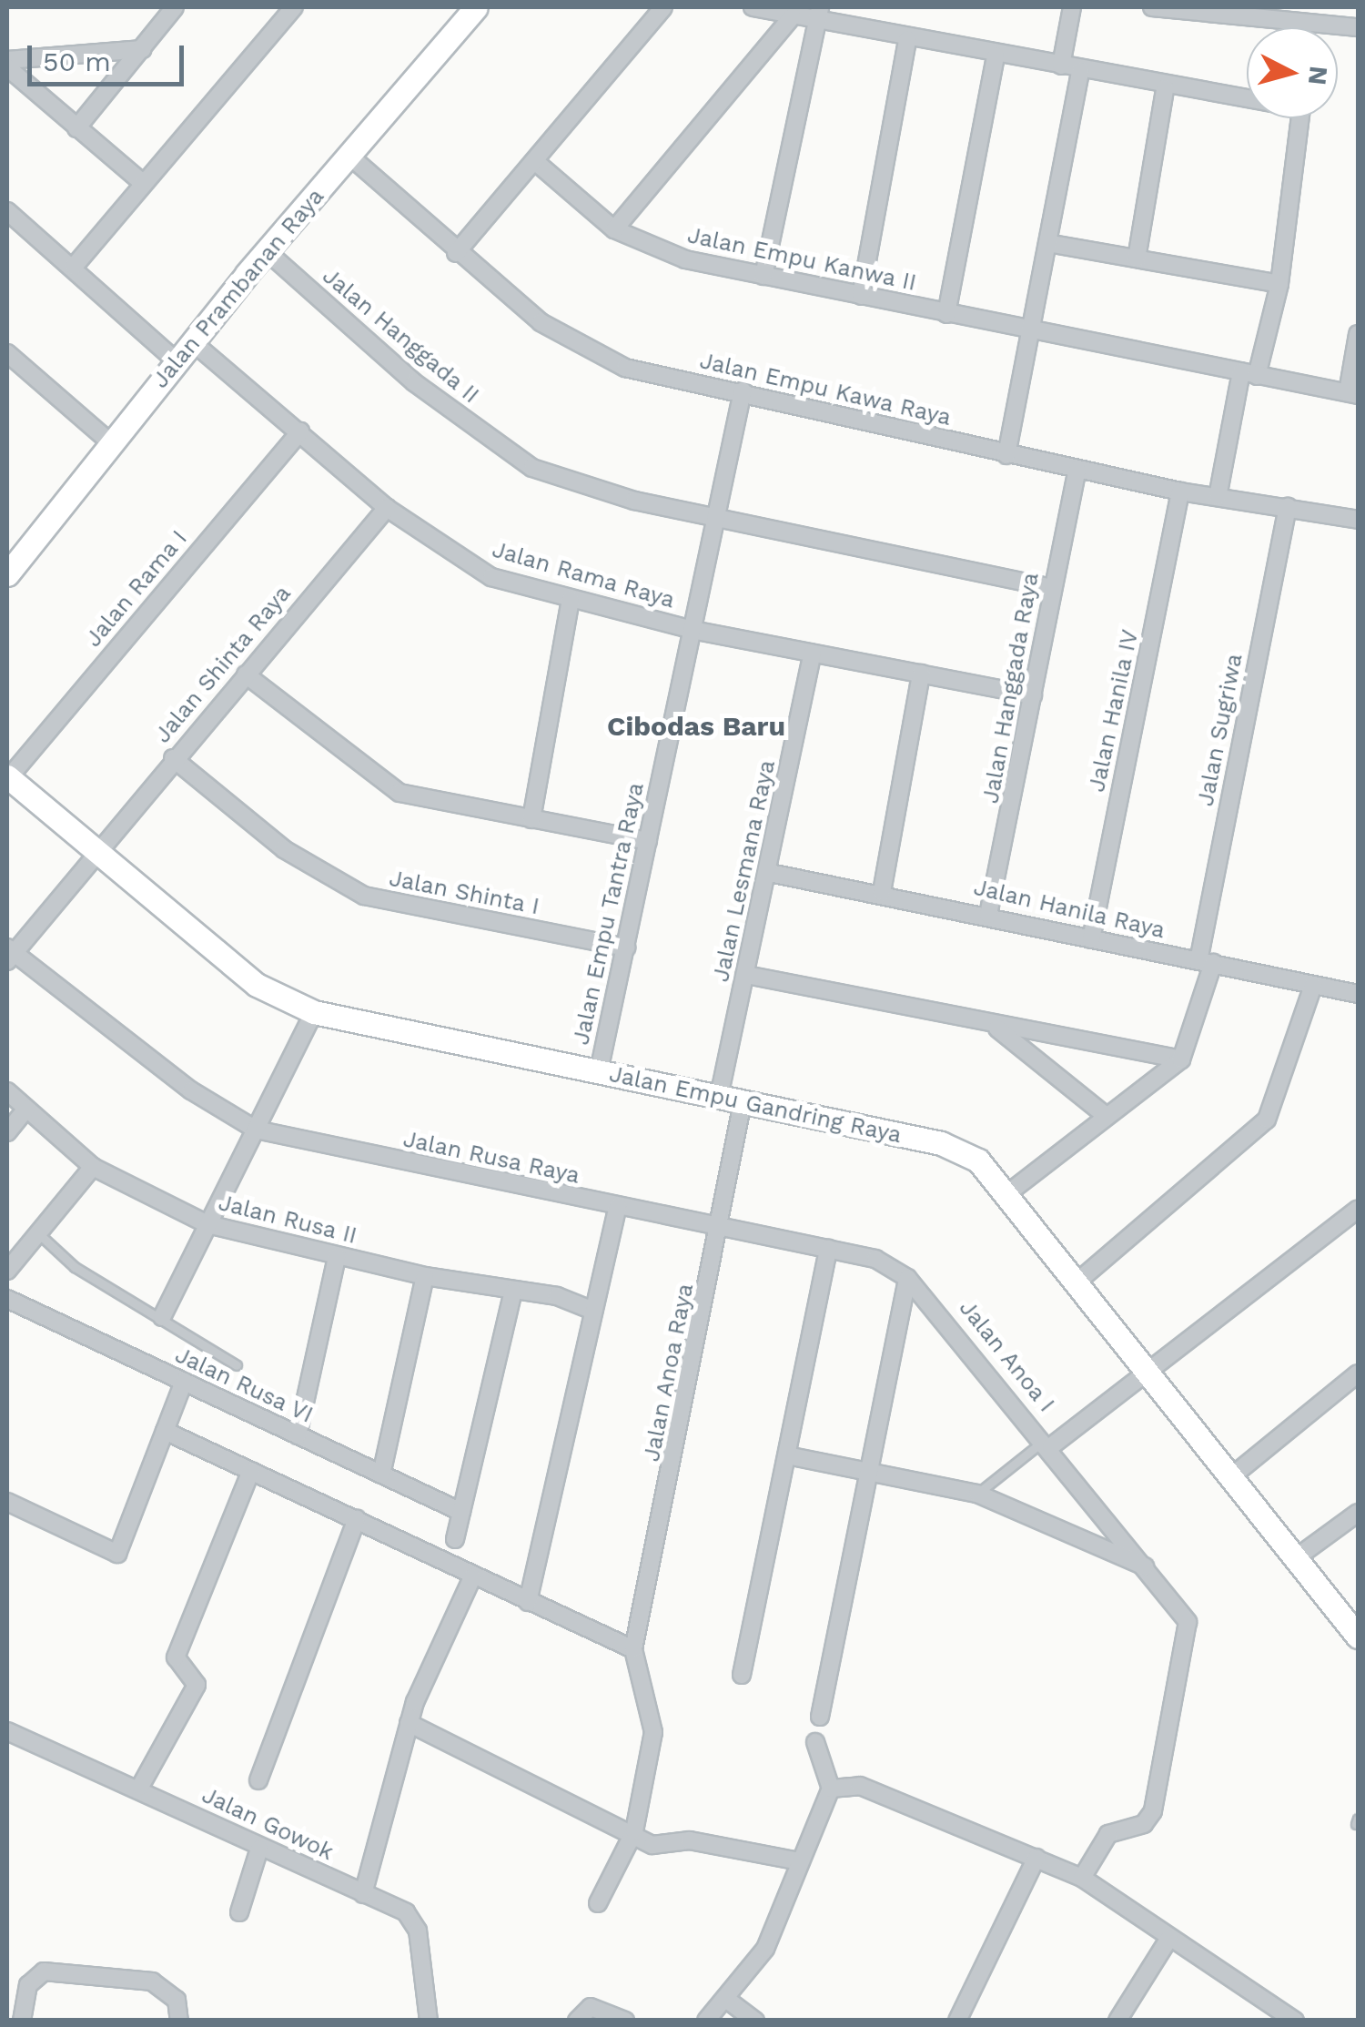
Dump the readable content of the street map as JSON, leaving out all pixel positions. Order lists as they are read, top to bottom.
{
  "streets": {
    "street": [
      "Jalan Empu Kanwa II",
      "Jalan Prambanan Raya",
      "Jalan Hanggada II",
      "Jalan Empu Kawa Raya",
      "Jalan Rama Raya",
      "Jalan Rama I",
      "Jalan Shinta Raya",
      "Jalan Hanggada Raya",
      "Jalan Hanila IV",
      "Jalan Sugriwa",
      "Jalan Lesmana Raya",
      "Jalan Shinta I",
      "Jalan Hanila Raya",
      "Jalan Empu Tantra Raya",
      "Jalan Empu Gandring Raya",
      "Jalan Rusa Raya",
      "Jalan Rusa II",
      "Jalan Anoa I",
      "Jalan Anoa Raya",
      "Jalan Rusa VI",
      "Jalan Gowok"
    ]
  },
  "crossings": [
    ["Jalan Prambanan Raya", "Jalan Hanggada II"],
    ["Jalan Prambanan Raya", "Jalan Empu Kawa Raya"],
    ["Jalan Prambanan Raya", "Jalan Rama Raya"],
    ["Jalan Hanggada II", "Jalan Hanggada Raya"],
    ["Jalan Hanggada II", "Jalan Empu Tantra Raya"],
    ["Jalan Empu Kawa Raya", "Jalan Hanggada Raya"],
    ["Jalan Empu Kawa Raya", "Jalan Hanila IV"],
    ["Jalan Empu Kawa Raya", "Jalan Sugriwa"],
    ["Jalan Empu Kawa Raya", "Jalan Empu Tantra Raya"],
    ["Jalan Rama Raya", "Jalan Rama I"],
    ["Jalan Rama Raya", "Jalan Shinta Raya"],
    ["Jalan Rama Raya", "Jalan Hanggada Raya"],
    ["Jalan Rama Raya", "Jalan Lesmana Raya"],
    ["Jalan Rama Raya", "Jalan Empu Tantra Raya"],
    ["Jalan Rama I", "Jalan Empu Gandring Raya"],
    ["Jalan Shinta Raya", "Jalan Shinta I"],
    ["Jalan Shinta Raya", "Jalan Empu Gandring Raya"],
    ["Jalan Hanggada Raya", "Jalan Hanila Raya"],
    ["Jalan Hanila IV", "Jalan Hanila Raya"],
    ["Jalan Sugriwa", "Jalan Hanila Raya"],
    ["Jalan Lesmana Raya", "Jalan Hanila Raya"],
    ["Jalan Lesmana Raya", "Jalan Empu Gandring Raya"],
    ["Jalan Shinta I", "Jalan Empu Tantra Raya"],
    ["Jalan Empu Tantra Raya", "Jalan Empu Gandring Raya"],
    ["Jalan Empu Gandring Raya", "Jalan Anoa Raya"],
    ["Jalan Rusa Raya", "Jalan Anoa I"],
    ["Jalan Rusa Raya", "Jalan Anoa Raya"],
    ["Jalan Anoa I", "Jalan Anoa Raya"]
  ],
  "districts": ["Cibodas Baru"],
  "scale_bar": "50 m",
  "north": "right"
}
